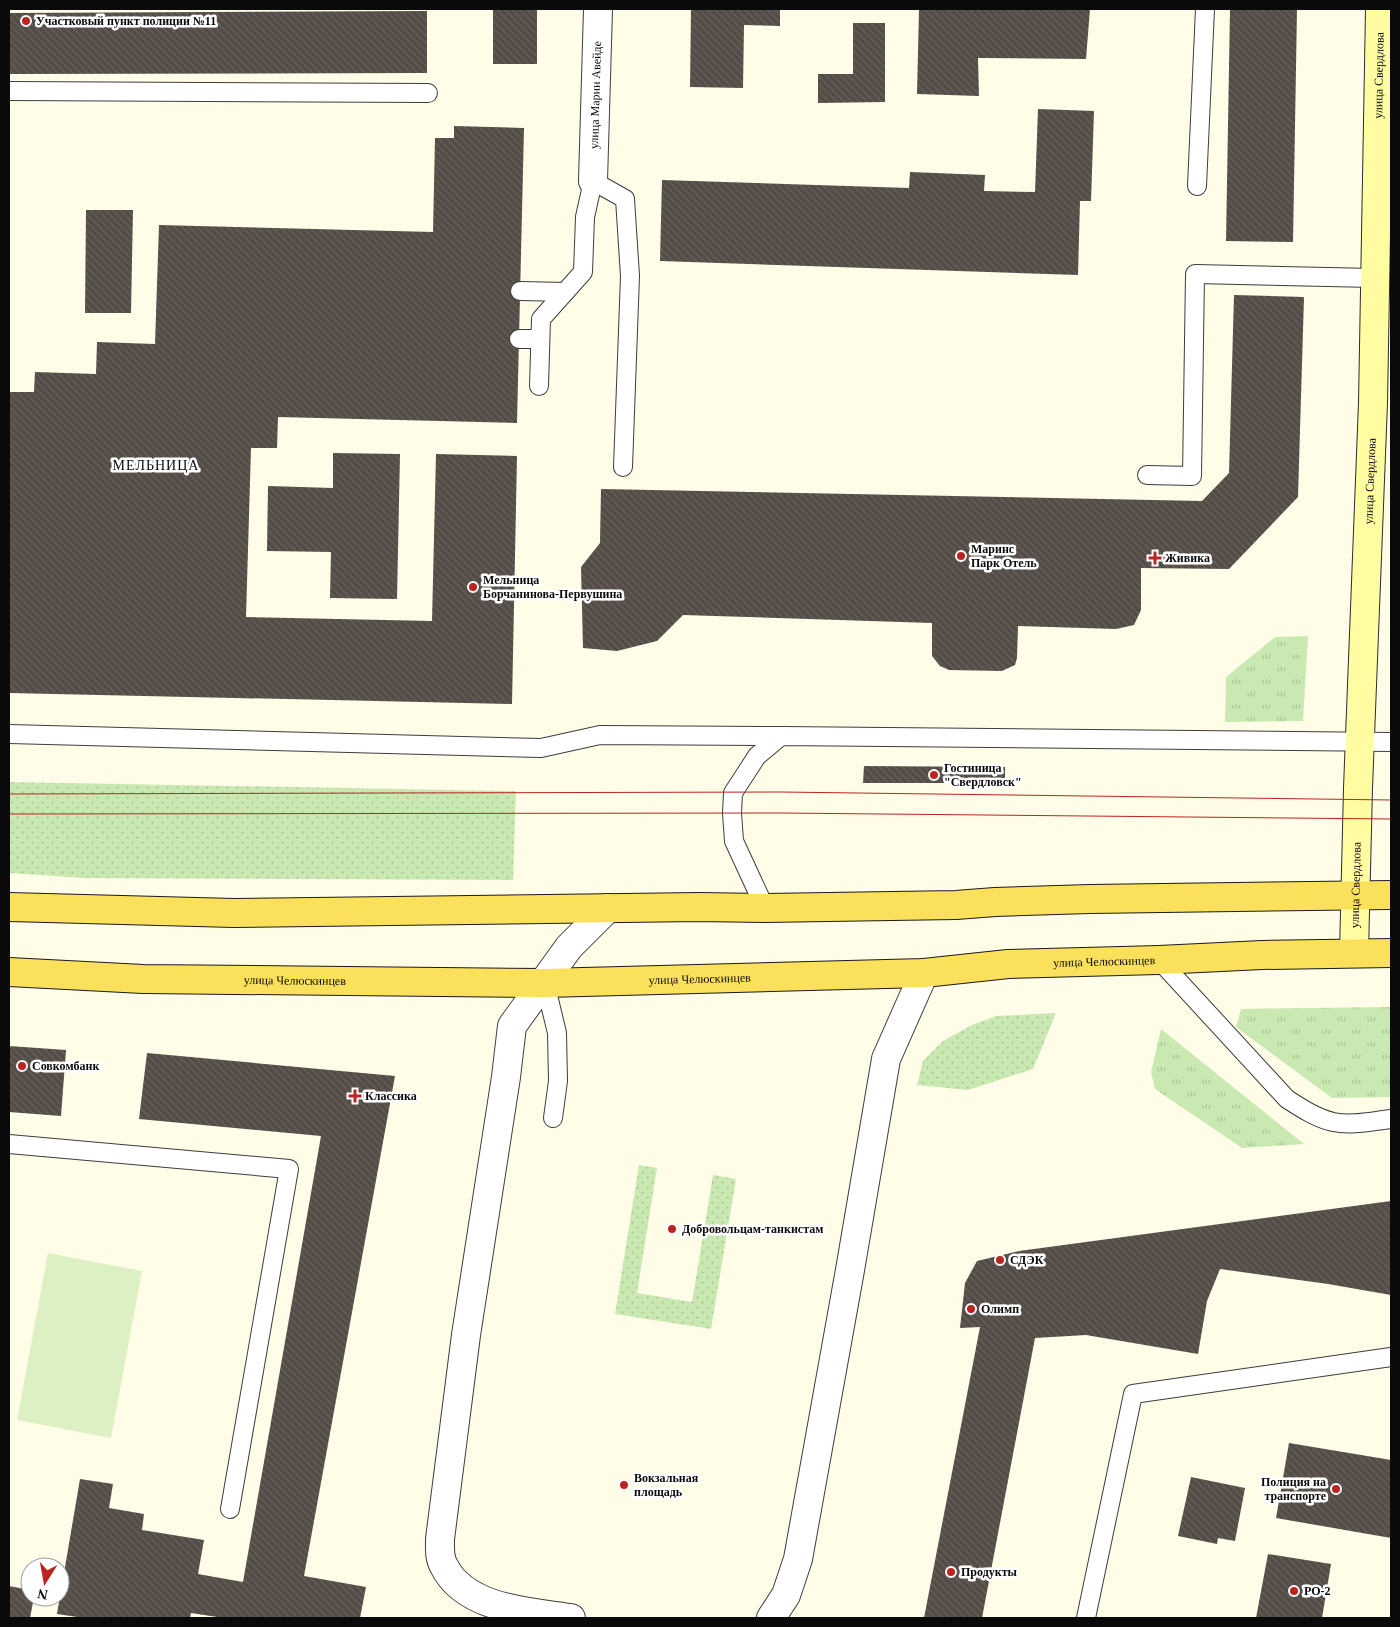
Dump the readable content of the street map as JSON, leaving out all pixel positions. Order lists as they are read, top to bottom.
{
  "streets": {
    "main road": ["улица Свердлова", "улица Челюскинцев"],
    "street": ["улица Марии Авейде"]
  },
  "crossings": [
    ["улица Свердлова", "улица Челюскинцев"]
  ],
  "districts": ["МЕЛЬНИЦА"],
  "places": {
    "other": [
      "Участковый пункт полиции №11",
      "Маринс Парк Отель",
      "Мельница Борчанинова-Первушина",
      "Гостиница \"Свердловск\"",
      "Совкомбанк",
      "Добровольцам-танкистам",
      "СДЭК",
      "Олимп",
      "Вокзальная площадь",
      "Полиция на транспорте",
      "Продукты",
      "РО-2"
    ],
    "health": ["Живика", "Классика"]
  },
  "north": "bottom"
}
